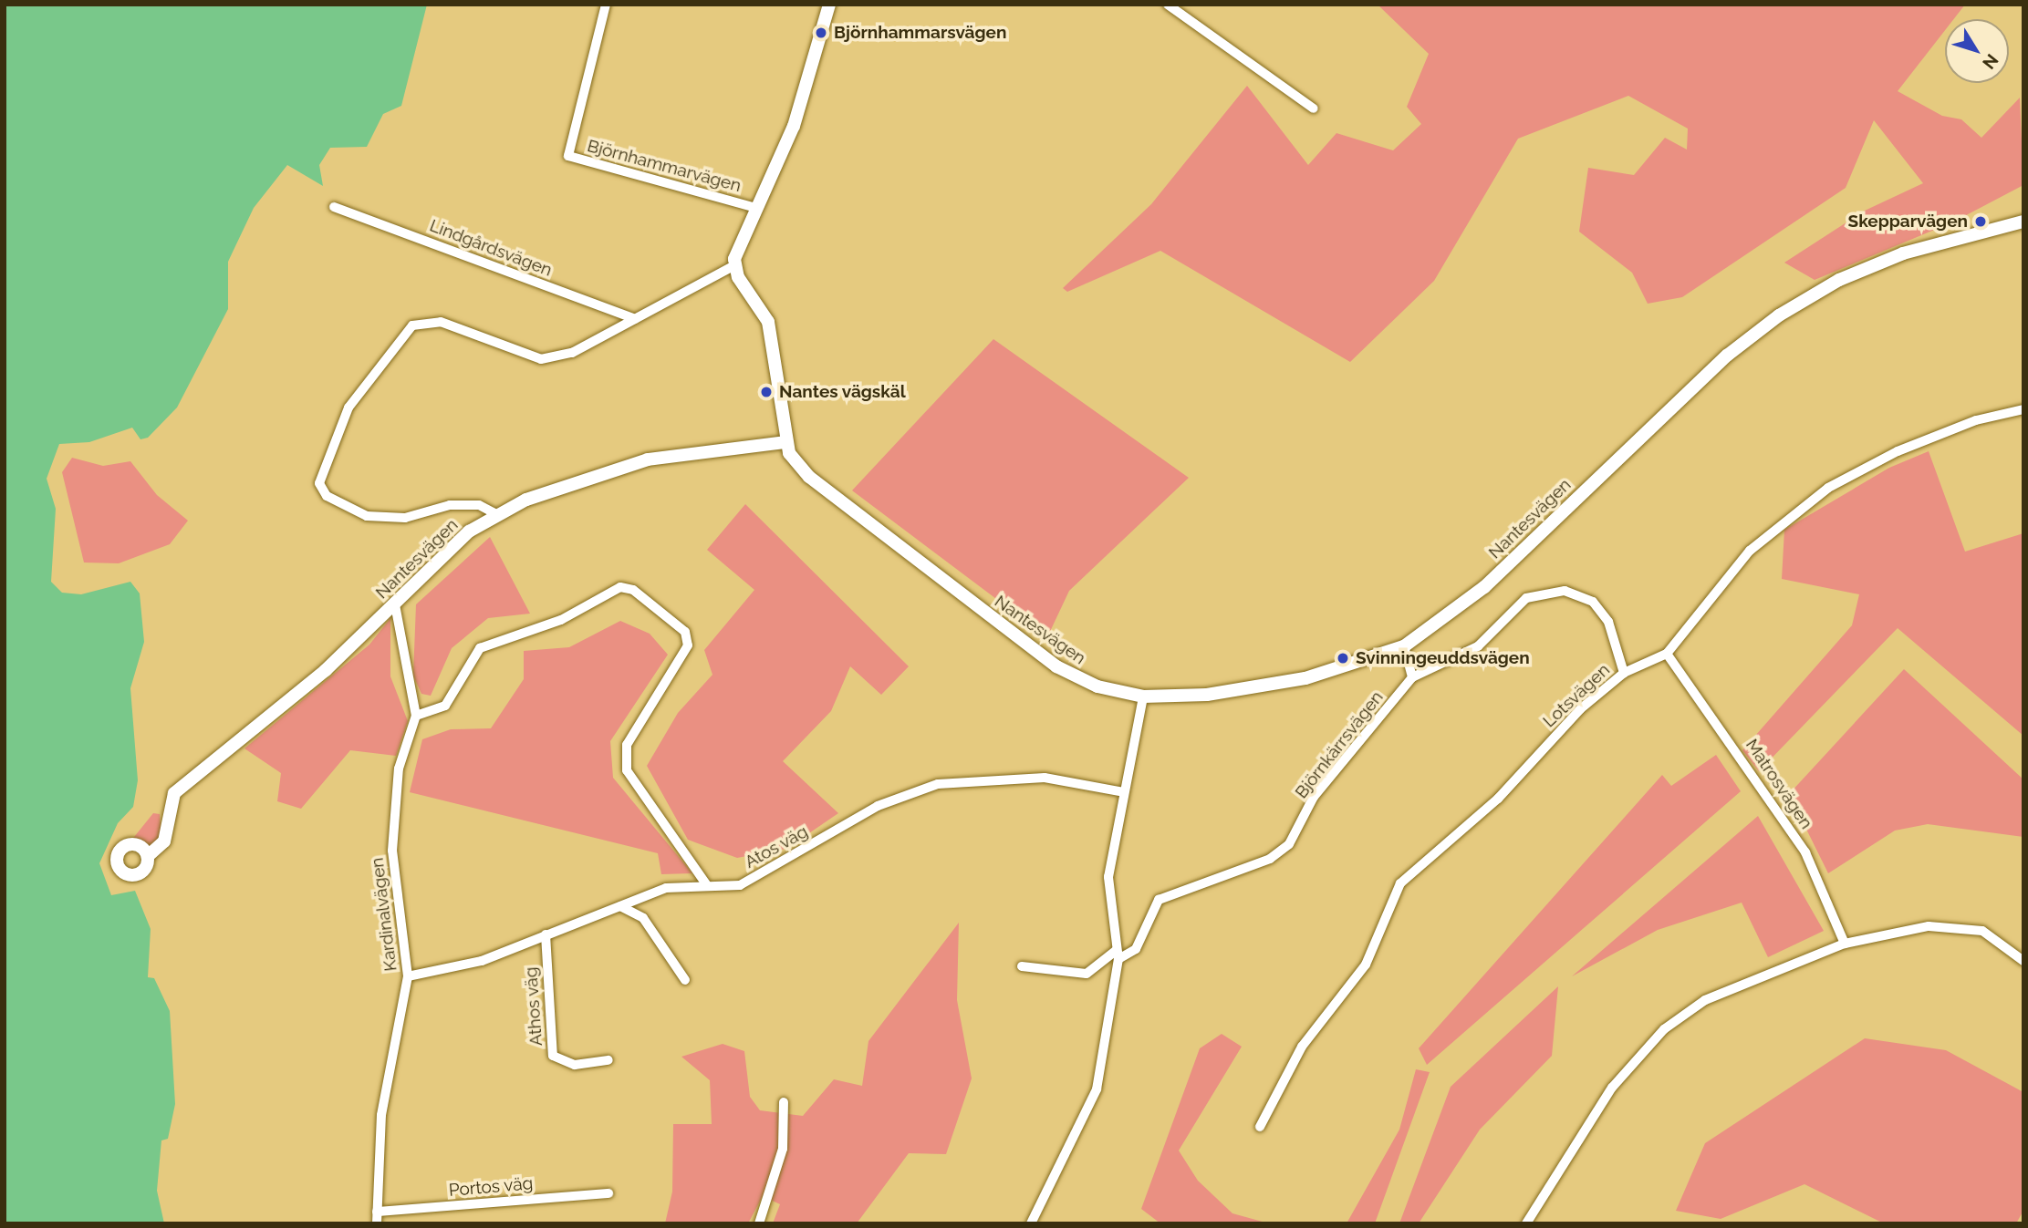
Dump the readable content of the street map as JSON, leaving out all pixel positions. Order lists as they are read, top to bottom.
{
  "streets": {
    "street": [
      "Björnhammarvägen",
      "Lindgårdsvägen",
      "Nantesvägen",
      "Lotsvägen",
      "Björnkärrsvägen",
      "Matrosvägen",
      "Atos väg",
      "Kardinalvägen",
      "Athos väg",
      "Portos väg"
    ]
  },
  "crossings": [
    ["Nantesvägen", "Kardinalvägen"],
    ["Lotsvägen", "Matrosvägen"],
    ["Atos väg", "Kardinalvägen"],
    ["Atos väg", "Athos väg"],
    ["Kardinalvägen", "Portos väg"]
  ],
  "places": [
    "Björnhammarsvägen",
    "Skepparvägen",
    "Nantes vägskäl",
    "Svinningeuddsvägen"
  ],
  "north": "bottom right"
}
